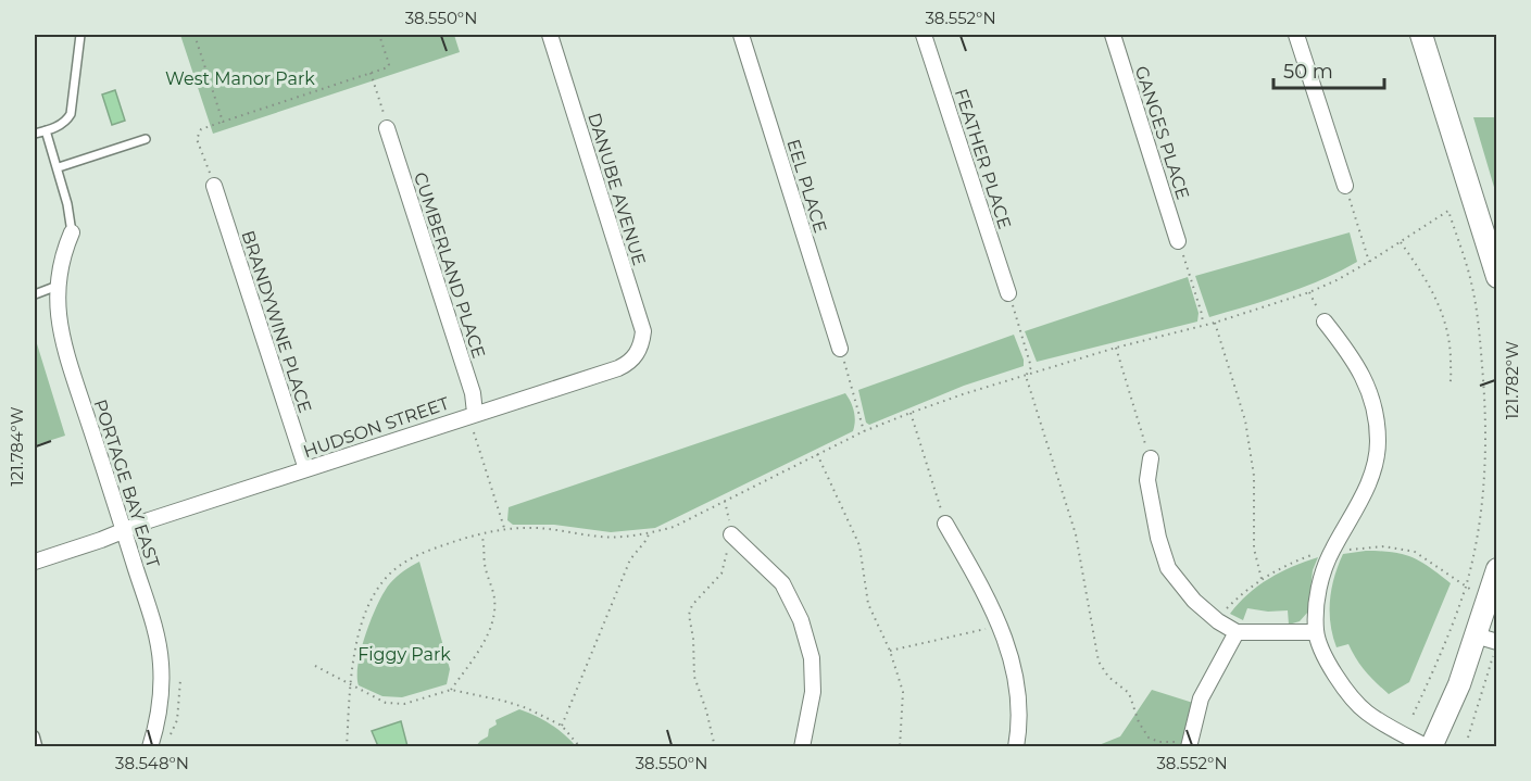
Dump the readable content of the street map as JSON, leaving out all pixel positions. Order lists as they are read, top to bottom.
{
  "streets": {
    "street": [
      "GANGES PLACE",
      "FEATHER PLACE",
      "EEL PLACE",
      "DANUBE AVENUE",
      "CUMBERLAND PLACE",
      "BRANDYWINE PLACE",
      "HUDSON STREET",
      "PORTAGE BAY EAST"
    ]
  },
  "crossings": [
    ["DANUBE AVENUE", "HUDSON STREET"],
    ["CUMBERLAND PLACE", "HUDSON STREET"],
    ["BRANDYWINE PLACE", "HUDSON STREET"],
    ["HUDSON STREET", "PORTAGE BAY EAST"]
  ],
  "parks": ["West Manor Park", "Figgy Park"],
  "scale_bar": "50 m",
  "coordinates": [
    "38.550°N",
    "38.552°N",
    "121.782°W",
    "121.784°W",
    "38.548°N"
  ]
}
